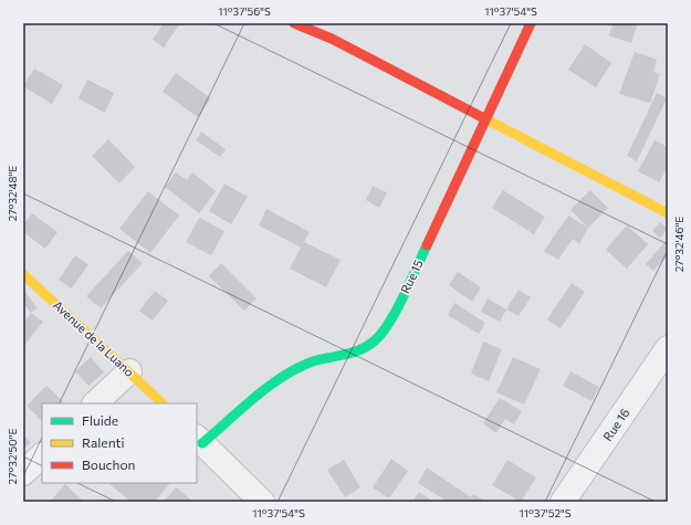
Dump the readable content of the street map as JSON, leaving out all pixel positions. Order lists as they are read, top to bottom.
{
  "streets": {
    "street": ["Rue 15", "Avenue de la Luano", "Rue 16"]
  },
  "legend": ["Fluide", "Ralenti", "Bouchon"],
  "coordinates": [
    "11°37'56\"S",
    "11°37'54\"S",
    "27°32'48\"E",
    "27°32'46\"E",
    "27°32'50\"E",
    "11°37'52\"S"
  ]
}
